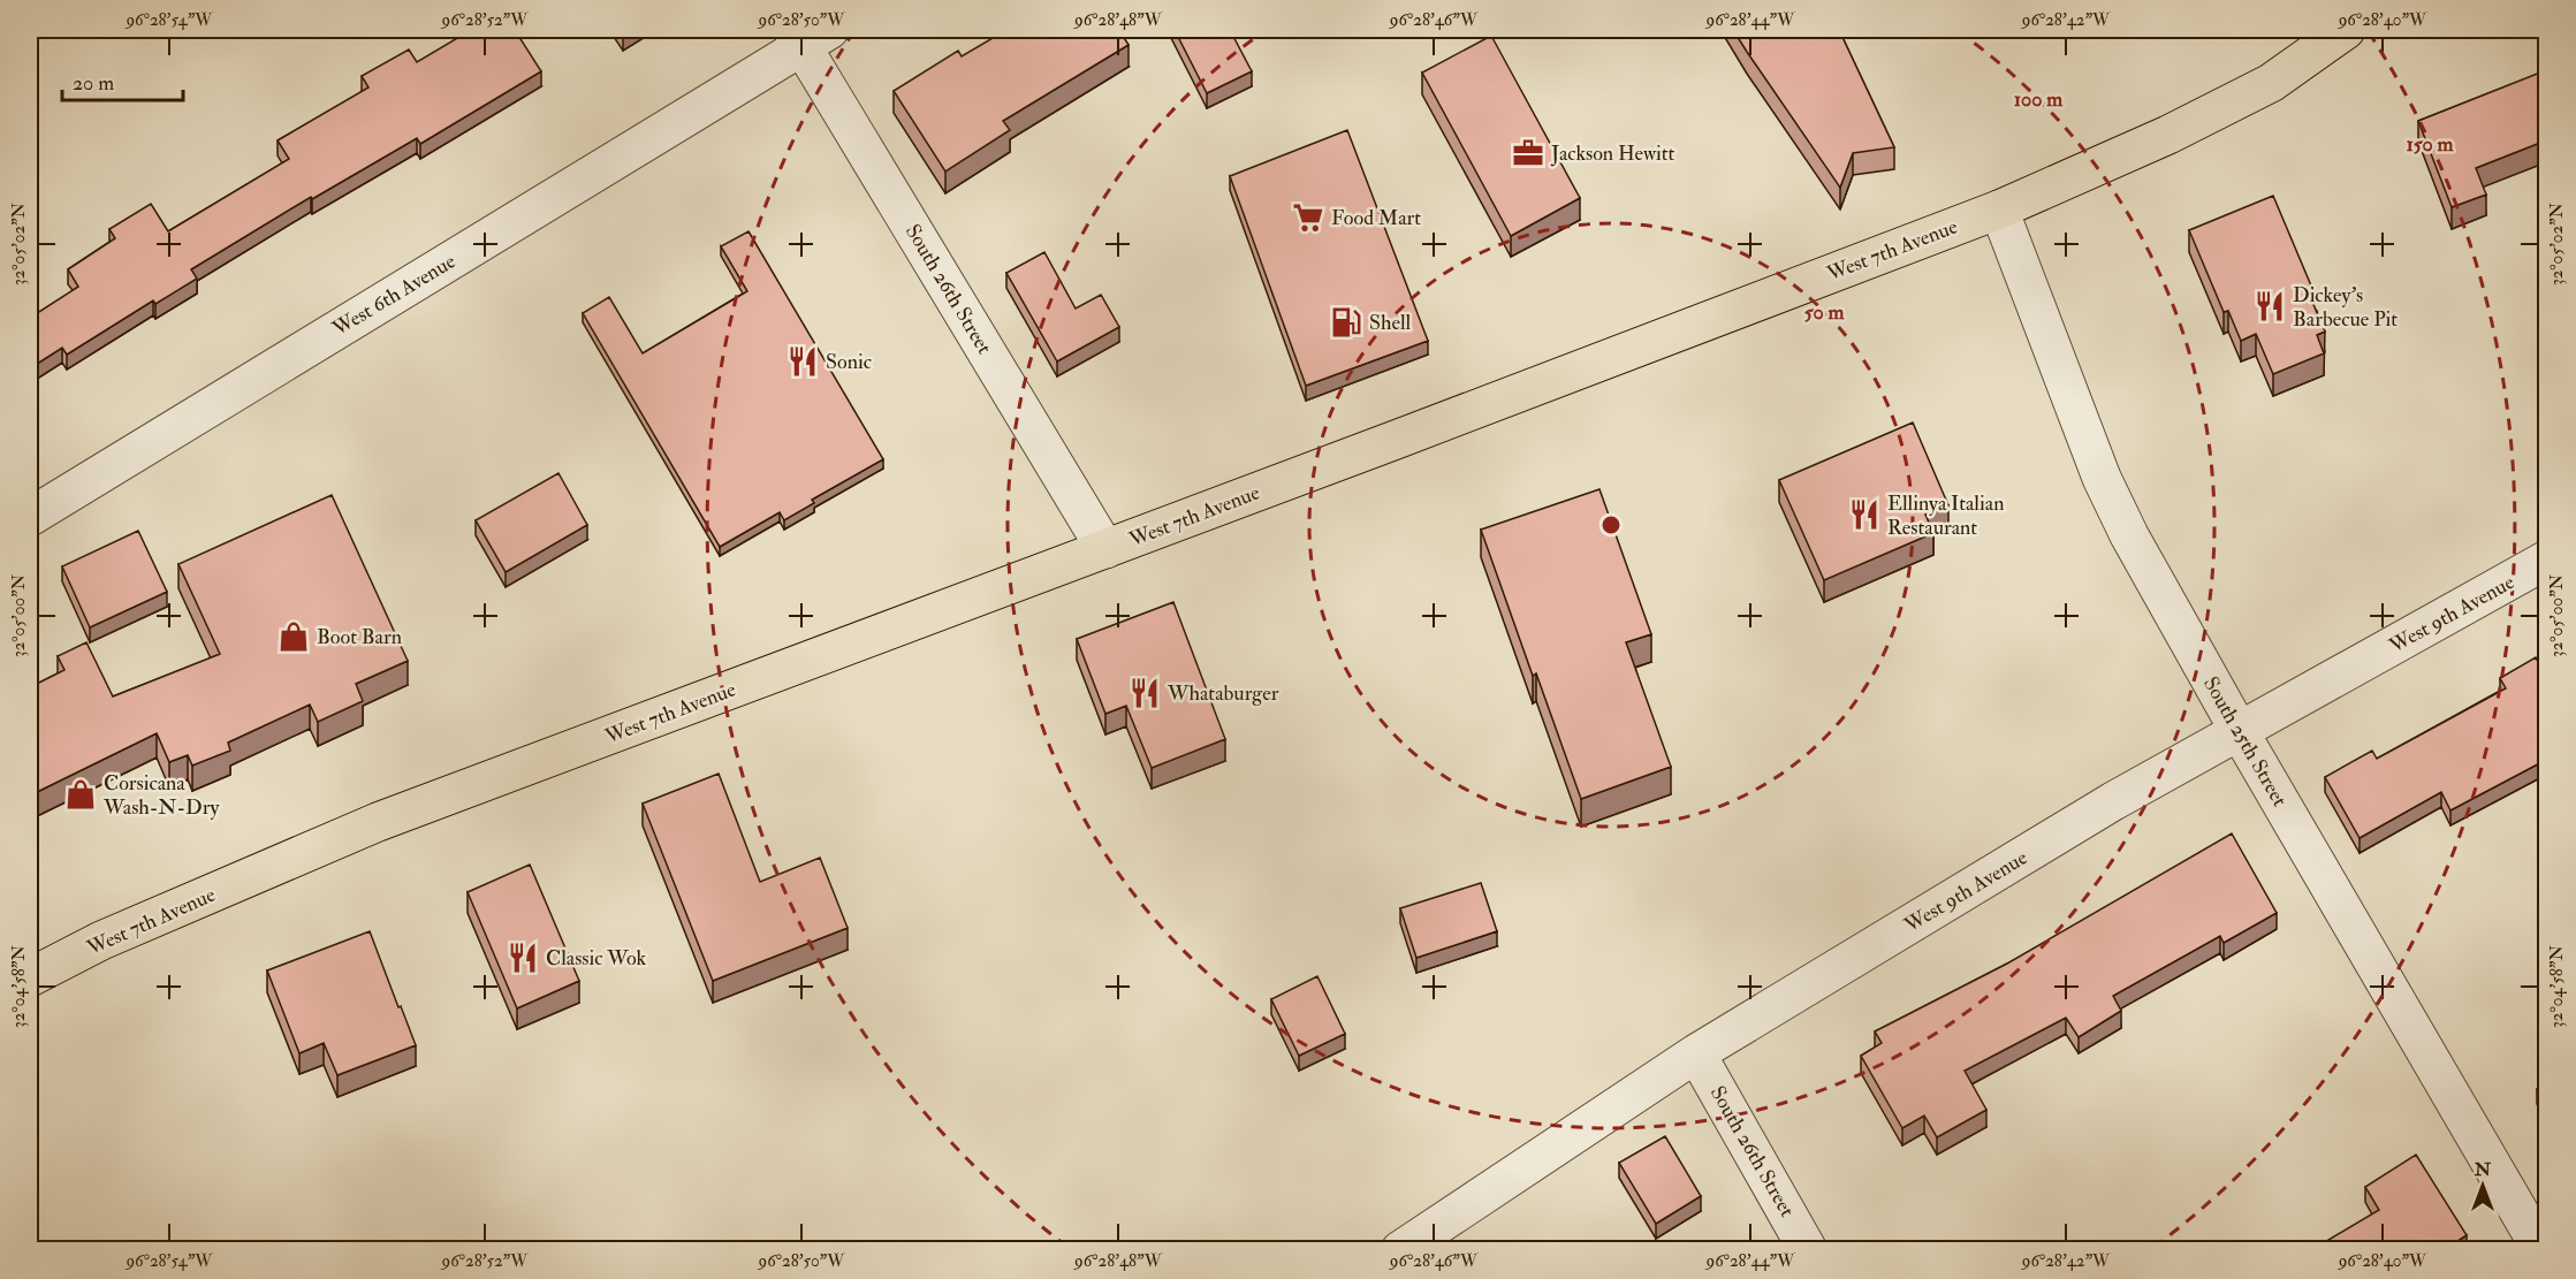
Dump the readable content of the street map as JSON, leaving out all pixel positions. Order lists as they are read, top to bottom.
{
  "streets": {
    "main road": ["West 7th Avenue"],
    "street": [
      "South 26th Street",
      "West 6th Avenue",
      "West 9th Avenue",
      "South 25th Street"
    ]
  },
  "crossings": [
    ["West 7th Avenue", "South 26th Street"],
    ["West 7th Avenue", "South 25th Street"],
    ["South 26th Street", "West 6th Avenue"],
    ["South 26th Street", "West 9th Avenue"],
    ["West 9th Avenue", "South 25th Street"]
  ],
  "places": {
    "office": ["Jackson Hewitt"],
    "supermarket": ["Food Mart"],
    "restaurant": [
      "Dickey's Barbecue Pit",
      "Sonic",
      "Ellinya Italian Restaurant",
      "Whataburger",
      "Classic Wok"
    ],
    "fuel station": ["Shell"],
    "shop": ["Boot Barn", "Corsicana Wash-N-Dry"]
  },
  "scale_bar": "20 m",
  "north": "top",
  "coordinates": [
    "96°28'54\"W",
    "96°28'52\"W",
    "96°28'50\"W",
    "96°28'48\"W",
    "96°28'46\"W",
    "96°28'44\"W",
    "96°28'42\"W",
    "96°28'40\"W",
    "32°05'02\"N",
    "32°05'00\"N",
    "32°04'58\"N"
  ],
  "rings": ["100 m", "150 m", "50 m"]
}
